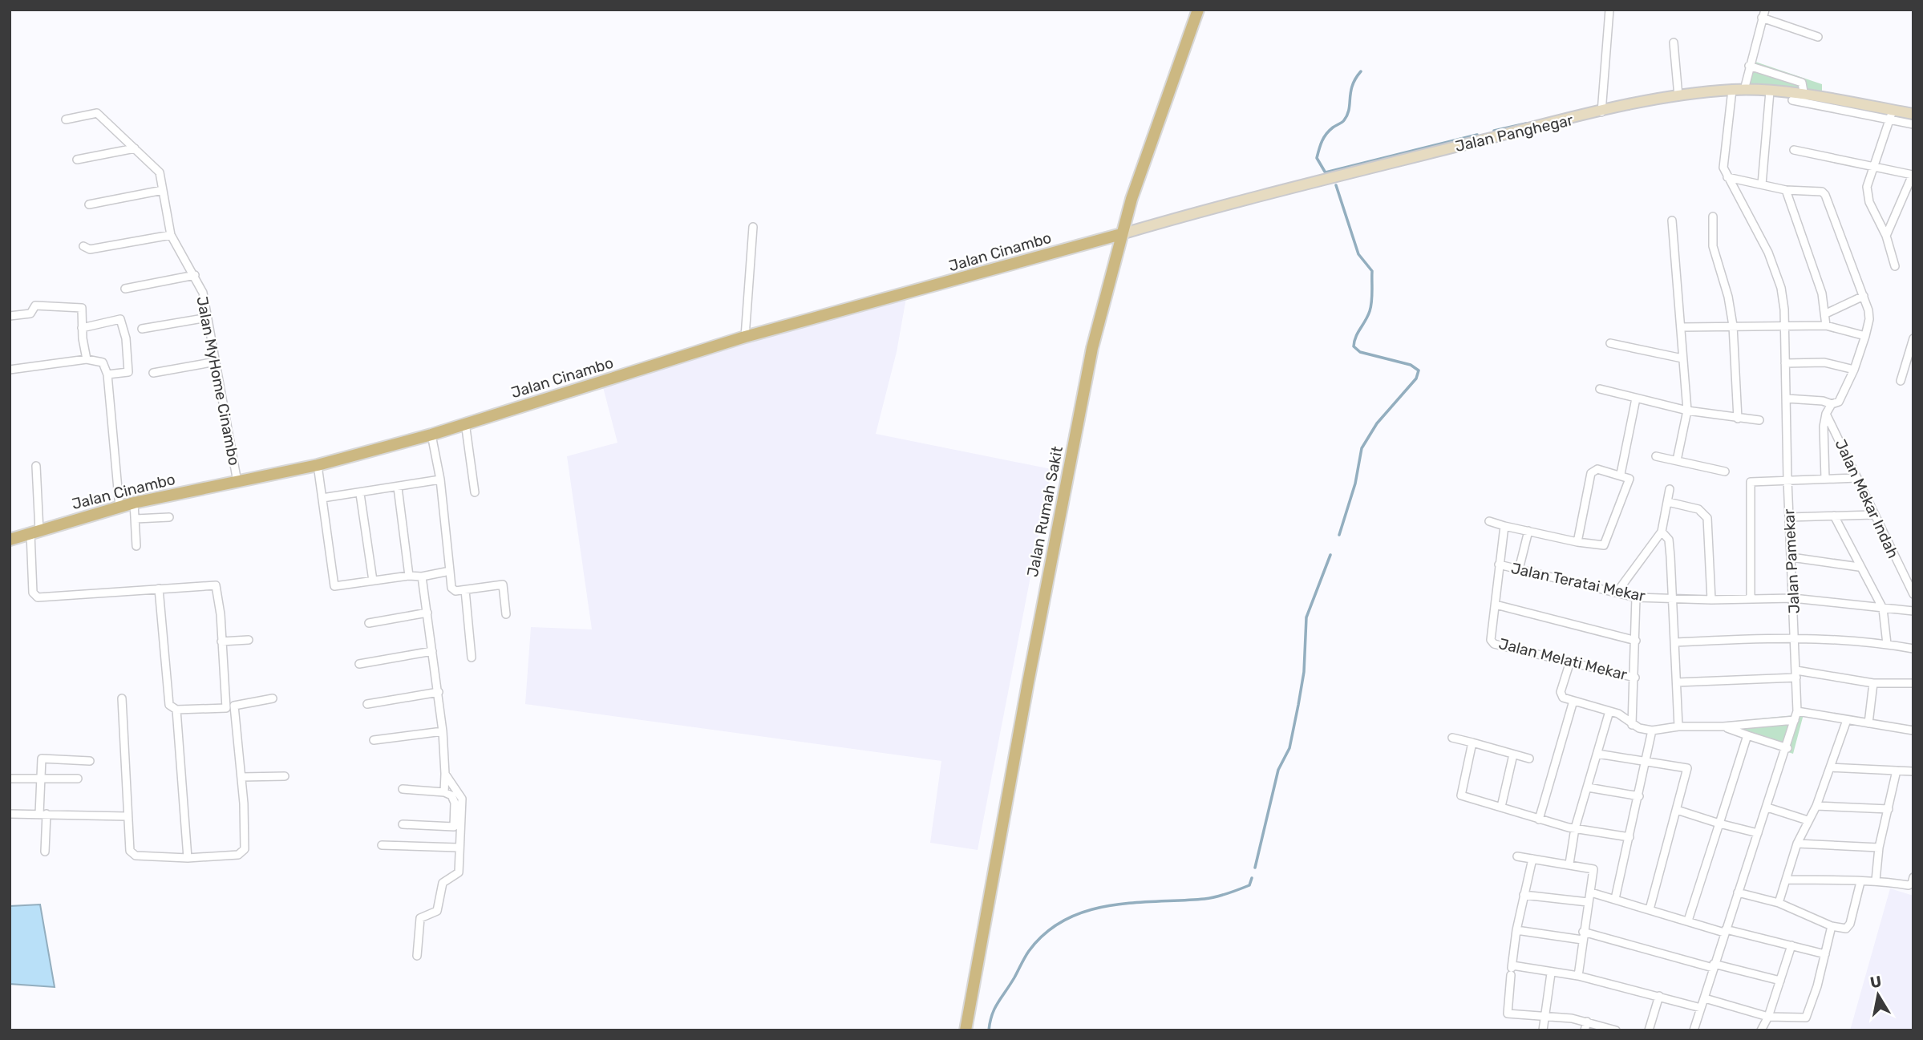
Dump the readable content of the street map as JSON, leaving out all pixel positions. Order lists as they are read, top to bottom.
{
  "streets": {
    "main road": ["Jalan Cinambo", "Jalan Rumah Sakit"],
    "street": [
      "Jalan Panghegar",
      "Jalan MyHome Cinambo",
      "Jalan Mekar Indah",
      "Jalan Pamekar",
      "Jalan Teratai Mekar",
      "Jalan Melati Mekar"
    ]
  },
  "crossings": [
    ["Jalan Panghegar", "Jalan Cinambo"],
    ["Jalan Panghegar", "Jalan Rumah Sakit"],
    ["Jalan Panghegar", "Jalan Pamekar"],
    ["Jalan Cinambo", "Jalan MyHome Cinambo"],
    ["Jalan Cinambo", "Jalan Rumah Sakit"],
    ["Jalan Pamekar", "Jalan Teratai Mekar"]
  ],
  "north": "top"
}
